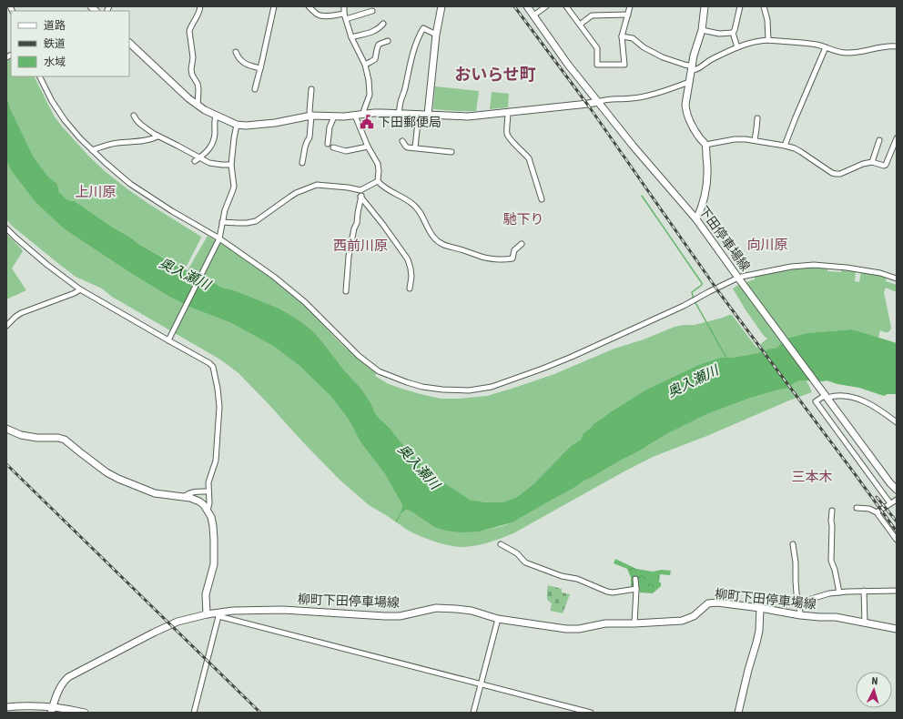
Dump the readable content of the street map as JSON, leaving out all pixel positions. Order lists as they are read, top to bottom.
{
  "streets": {
    "main road": ["下田停車場線", "柳町下田停車場線"]
  },
  "districts": [
    "おいらせ町",
    "上川原",
    "馳下り",
    "向川原",
    "西前川原",
    "三本木"
  ],
  "water": ["奥入瀬川"],
  "places": {
    "public building": ["下田郵便局"]
  },
  "legend": ["道路", "鉄道", "水域"],
  "north": "top"
}
